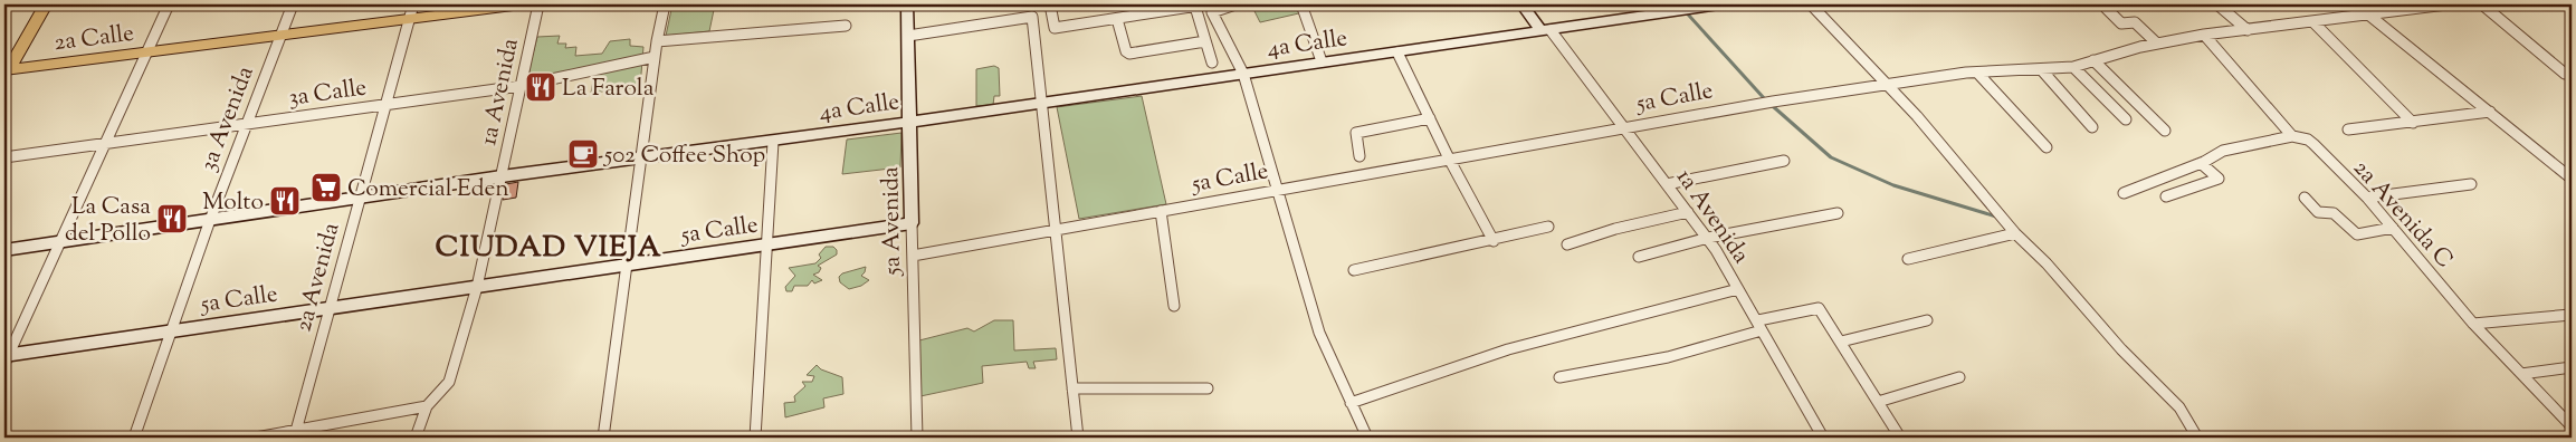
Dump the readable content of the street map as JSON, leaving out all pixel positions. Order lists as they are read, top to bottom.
{
  "streets": {
    "main road": ["2a Calle"],
    "street": [
      "4a Calle",
      "3a Calle",
      "1a Avenida",
      "5a Calle",
      "3a Avenida",
      "2a Avenida C",
      "5a Avenida",
      "2a Avenida"
    ]
  },
  "crossings": [
    ["2a Calle", "3a Avenida"],
    ["2a Calle", "2a Avenida"],
    ["4a Calle", "1a Avenida"],
    ["4a Calle", "3a Avenida"],
    ["4a Calle", "5a Avenida"],
    ["4a Calle", "2a Avenida"],
    ["3a Calle", "1a Avenida"],
    ["3a Calle", "3a Avenida"],
    ["3a Calle", "2a Avenida"],
    ["1a Avenida", "5a Calle"],
    ["5a Calle", "3a Avenida"],
    ["5a Calle", "2a Avenida C"],
    ["5a Calle", "5a Avenida"],
    ["5a Calle", "2a Avenida"]
  ],
  "districts": ["CIUDAD VIEJA"],
  "places": {
    "restaurant": ["La Farola", "Molto", "La Casa del Pollo"],
    "cafe": ["502 Coffee Shop"],
    "supermarket": ["Comercial Eden"]
  }
}
